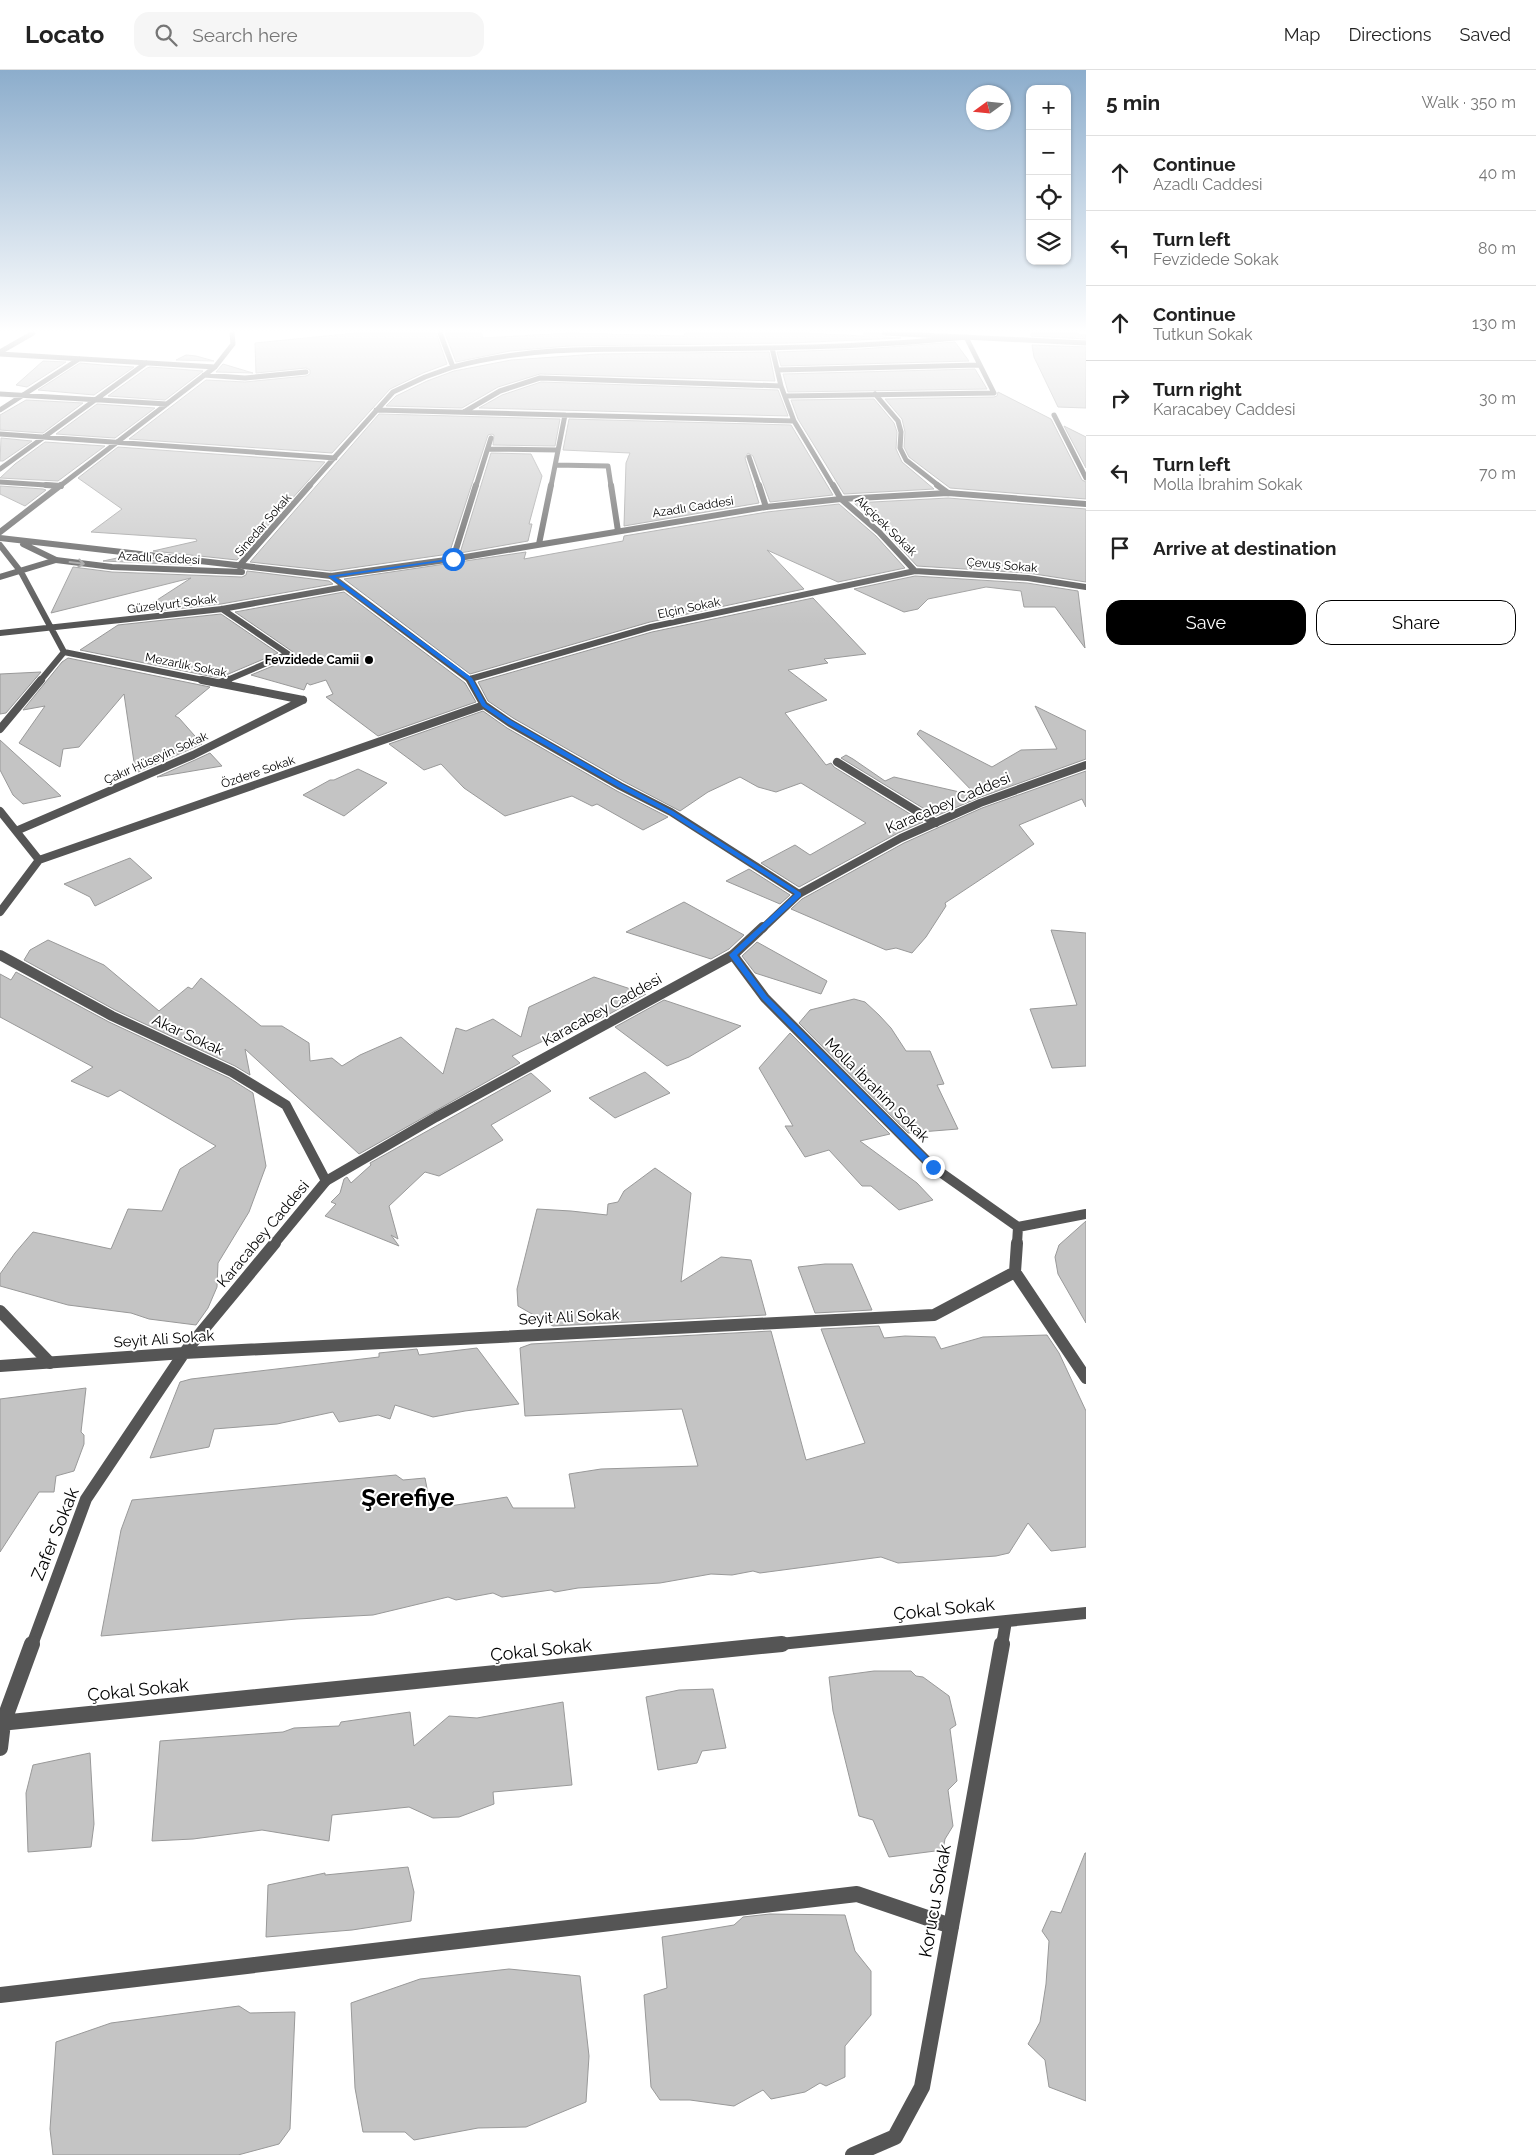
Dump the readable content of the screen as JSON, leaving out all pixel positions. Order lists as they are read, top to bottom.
{
  "streets": {
    "street": [
      "Azadlı Caddesi",
      "Sinedar Sokak",
      "Akçiçek Sokak",
      "Çevuş Sokak",
      "Güzelyurt Sokak",
      "Elçin Sokak",
      "Mezarlık Sokak",
      "Çakır Hüseyin Sokak",
      "Özdere Sokak",
      "Karacabey Caddesi",
      "Akar Sokak",
      "Molla İbrahim Sokak",
      "Seyit Ali Sokak",
      "Zafer Sokak",
      "Çokal Sokak",
      "Korucu Sokak"
    ]
  },
  "crossings": [
    ["Azadlı Caddesi", "Sinedar Sokak"],
    ["Azadlı Caddesi", "Akçiçek Sokak"],
    ["Akçiçek Sokak", "Çevuş Sokak"],
    ["Akçiçek Sokak", "Elçin Sokak"],
    ["Çevuş Sokak", "Elçin Sokak"],
    ["Mezarlık Sokak", "Çakır Hüseyin Sokak"],
    ["Karacabey Caddesi", "Akar Sokak"],
    ["Karacabey Caddesi", "Molla İbrahim Sokak"],
    ["Karacabey Caddesi", "Seyit Ali Sokak"],
    ["Karacabey Caddesi", "Zafer Sokak"],
    ["Seyit Ali Sokak", "Zafer Sokak"],
    ["Zafer Sokak", "Çokal Sokak"],
    ["Çokal Sokak", "Korucu Sokak"]
  ],
  "districts": ["Şerefiye"],
  "places": ["Fevzidede Camii"],
  "north": "left",
  "page": {
    "header": "Locato",
    "search": "Search here",
    "nav": ["Map", "Directions", "Saved"],
    "heading": ["5 min", "Walk · 350 m"],
    "map_buttons": ["+", "−"],
    "list": [
      ["Continue", "Azadlı Caddesi", "40 m"],
      ["Turn left", "Fevzidede Sokak", "80 m"],
      ["Continue", "Tutkun Sokak", "130 m"],
      ["Turn right", "Karacabey Caddesi", "30 m"],
      ["Turn left", "Molla İbrahim Sokak", "70 m"],
      "Arrive at destination"
    ],
    "buttons": ["Save", "Share"]
  }
}
